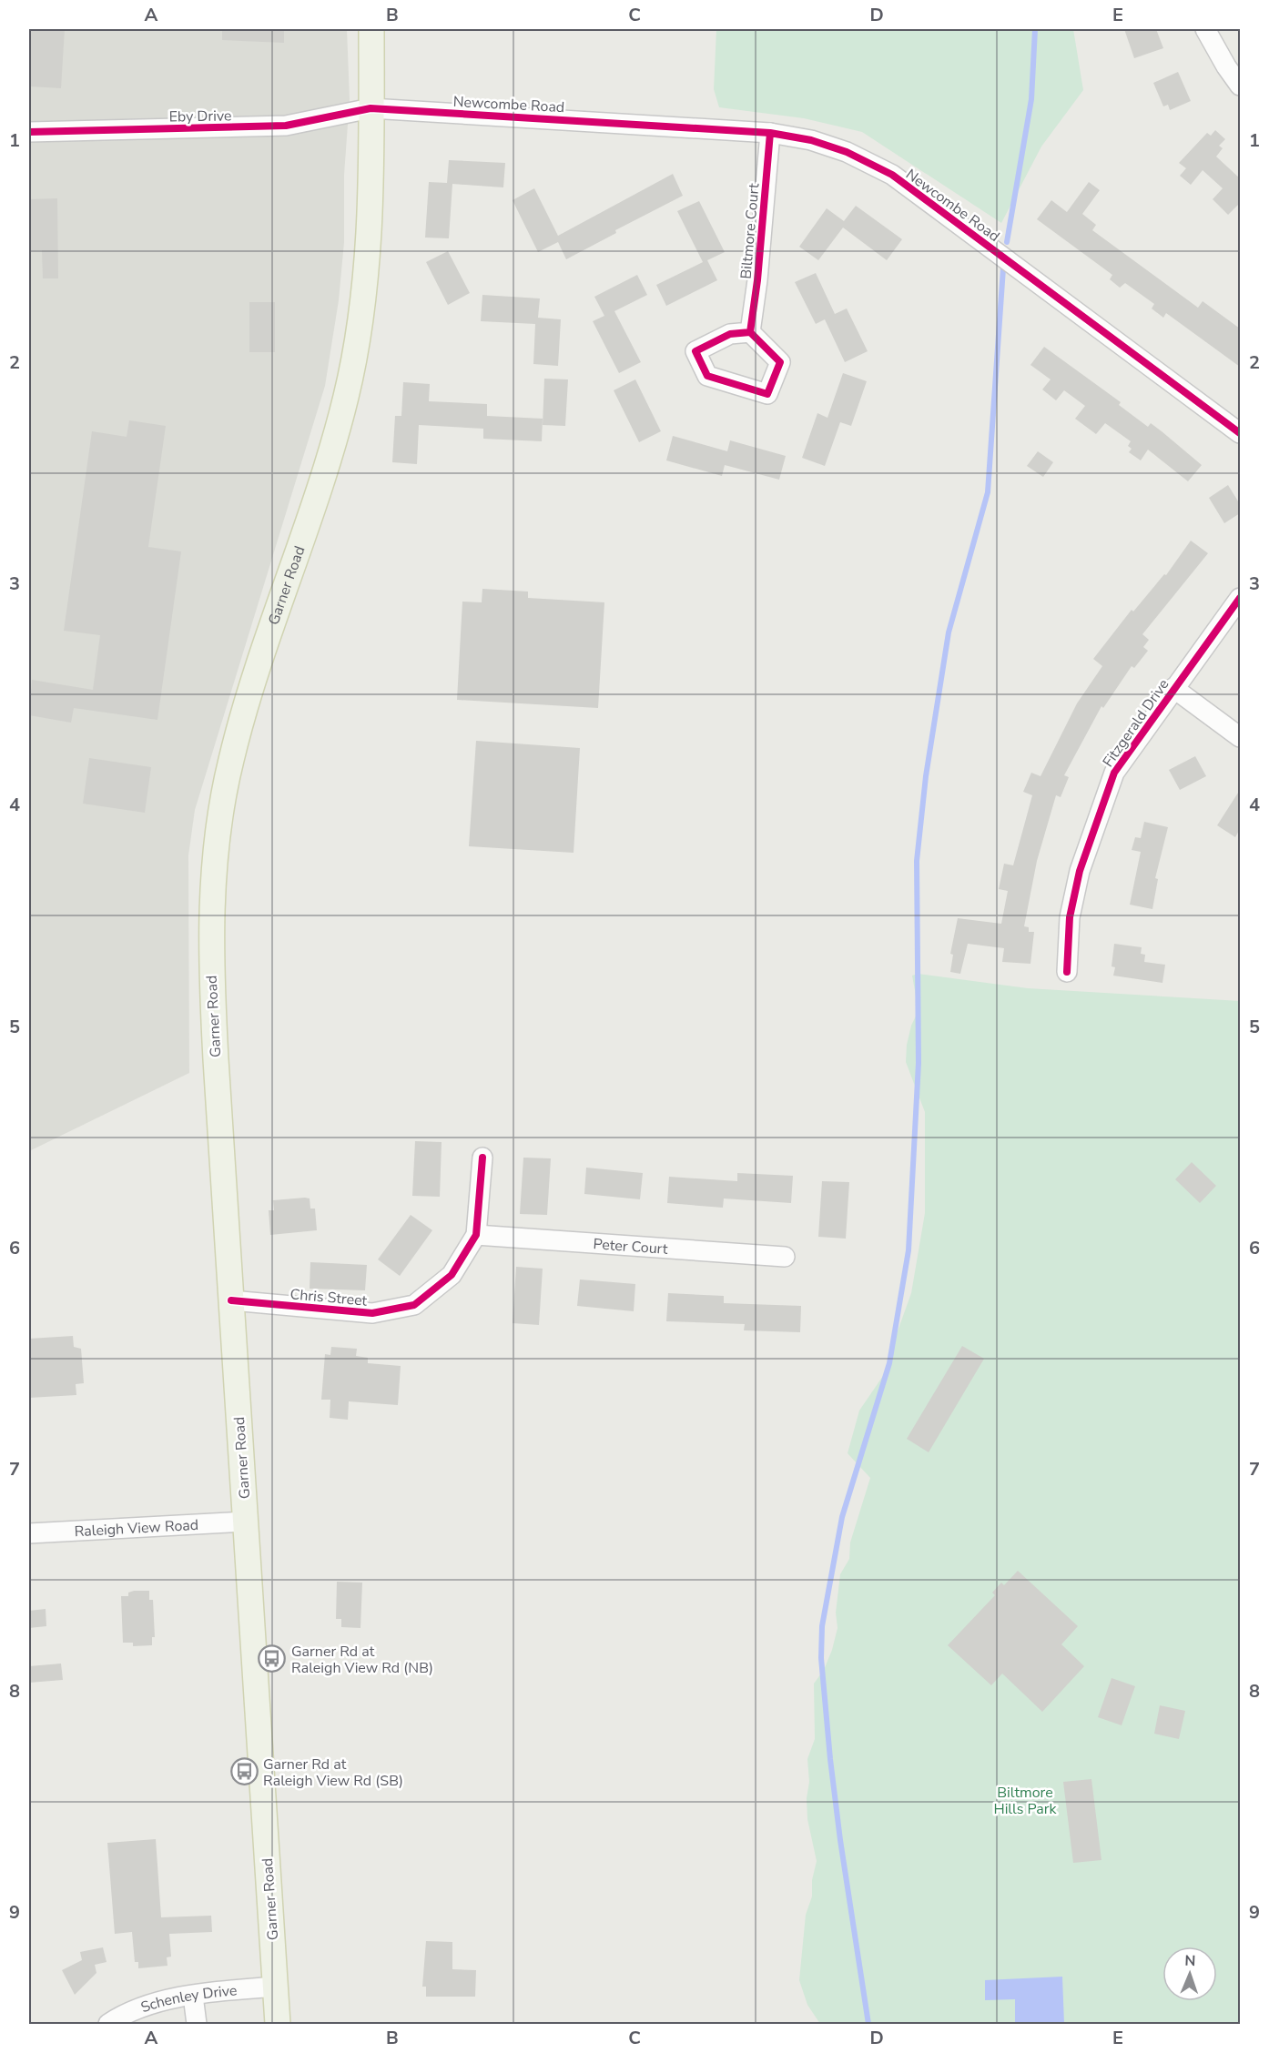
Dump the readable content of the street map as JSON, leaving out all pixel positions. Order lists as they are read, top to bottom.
{
  "streets": {
    "main road": ["Garner Road"],
    "street": [
      "Newcombe Road",
      "Eby Drive",
      "Biltmore Court",
      "Fitzgerald Drive",
      "Peter Court",
      "Chris Street",
      "Raleigh View Road",
      "Schenley Drive"
    ]
  },
  "crossings": [
    ["Newcombe Road", "Eby Drive"],
    ["Newcombe Road", "Biltmore Court"],
    ["Newcombe Road", "Garner Road"],
    ["Eby Drive", "Garner Road"],
    ["Garner Road", "Chris Street"],
    ["Garner Road", "Raleigh View Road"],
    ["Garner Road", "Schenley Drive"],
    ["Peter Court", "Chris Street"]
  ],
  "parks": ["Biltmore Hills Park"],
  "places": {
    "bus stop": ["Garner Rd at Raleigh View Rd (NB)", "Garner Rd at Raleigh View Rd (SB)"]
  },
  "north": "top",
  "grid": {
    "columns": [
      "A",
      "B",
      "C",
      "D",
      "E"
    ],
    "rows": [
      "1",
      "2",
      "3",
      "4",
      "5",
      "6",
      "7",
      "8",
      "9"
    ]
  }
}
